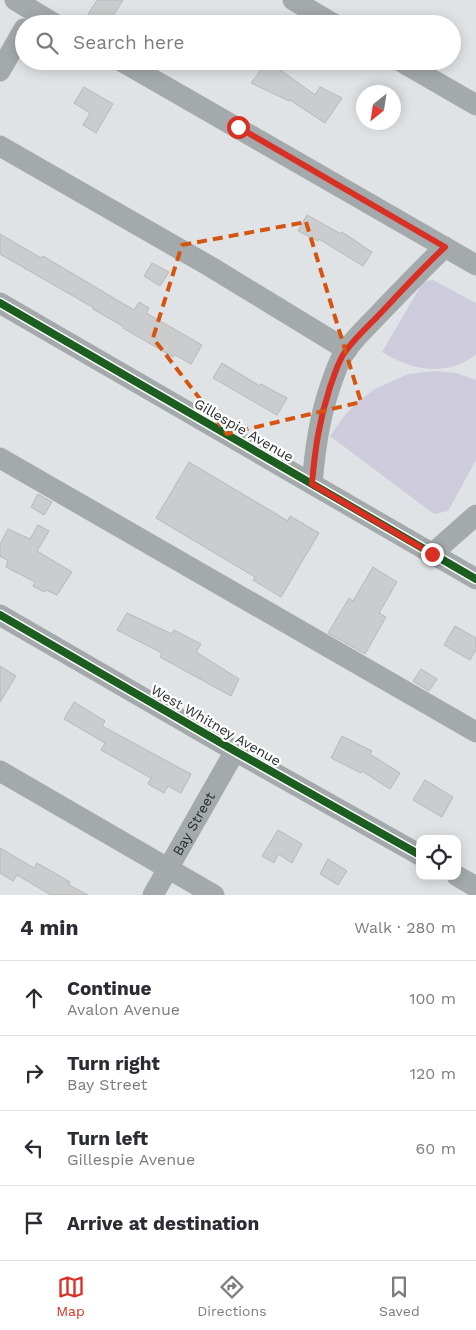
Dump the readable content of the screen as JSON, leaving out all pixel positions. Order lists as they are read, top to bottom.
{
  "streets": {
    "street": ["Gillespie Avenue", "West Whitney Avenue", "Bay Street"]
  },
  "crossings": [
    ["West Whitney Avenue", "Bay Street"]
  ],
  "north": "bottom left",
  "page": {
    "search": "Search here",
    "heading": ["4 min", "Walk · 280 m"],
    "list": [
      ["Continue", "Avalon Avenue", "100 m"],
      ["Turn right", "Bay Street", "120 m"],
      ["Turn left", "Gillespie Avenue", "60 m"],
      "Arrive at destination"
    ],
    "nav": ["Map", "Directions", "Saved"]
  }
}
